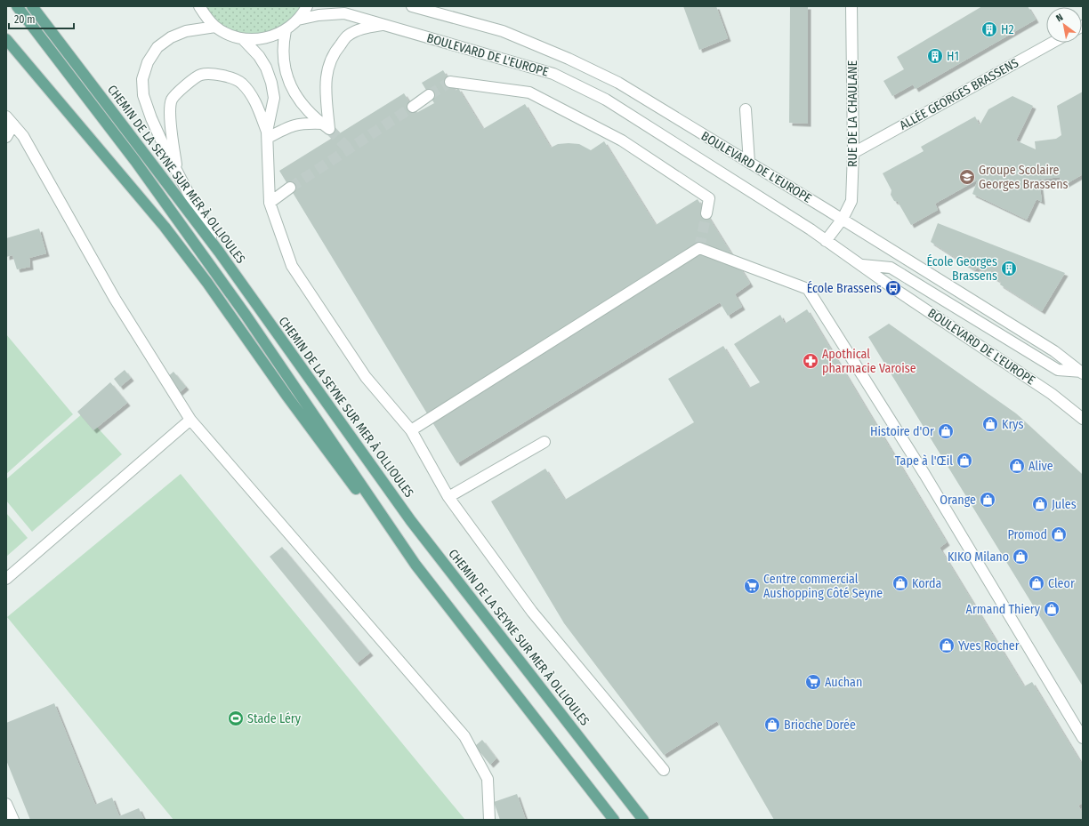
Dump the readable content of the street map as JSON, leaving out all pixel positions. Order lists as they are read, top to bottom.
{
  "streets": {
    "main road": ["CHEMIN DE LA SEYNE SUR MER À OLLIOULES"],
    "street": ["BOULEVARD DE L'EUROPE", "ALLÉE GEORGES BRASSENS", "RUE DE LA CHAULANE"]
  },
  "crossings": [
    ["BOULEVARD DE L'EUROPE", "RUE DE LA CHAULANE"],
    ["ALLÉE GEORGES BRASSENS", "RUE DE LA CHAULANE"]
  ],
  "places": {
    "building": ["H2", "H1", "École Georges Brassens"],
    "school or university": ["Groupe Scolaire Georges Brassens"],
    "bus stop": ["École Brassens"],
    "pharmacy": ["Apothical pharmacie Varoise"],
    "shop": [
      "Krys",
      "Histoire d'Or",
      "Tape à l'Œil",
      "Alive",
      "Orange",
      "Jules",
      "Promod",
      "KIKO Milano",
      "Korda",
      "Cleor",
      "Armand Thiery",
      "Yves Rocher",
      "Brioche Dorée"
    ],
    "supermarket": ["Centre commercial Aushopping Côté Seyne", "Auchan"],
    "sports": ["Stade Léry"]
  },
  "scale_bar": "20 m",
  "north": "top left"
}
